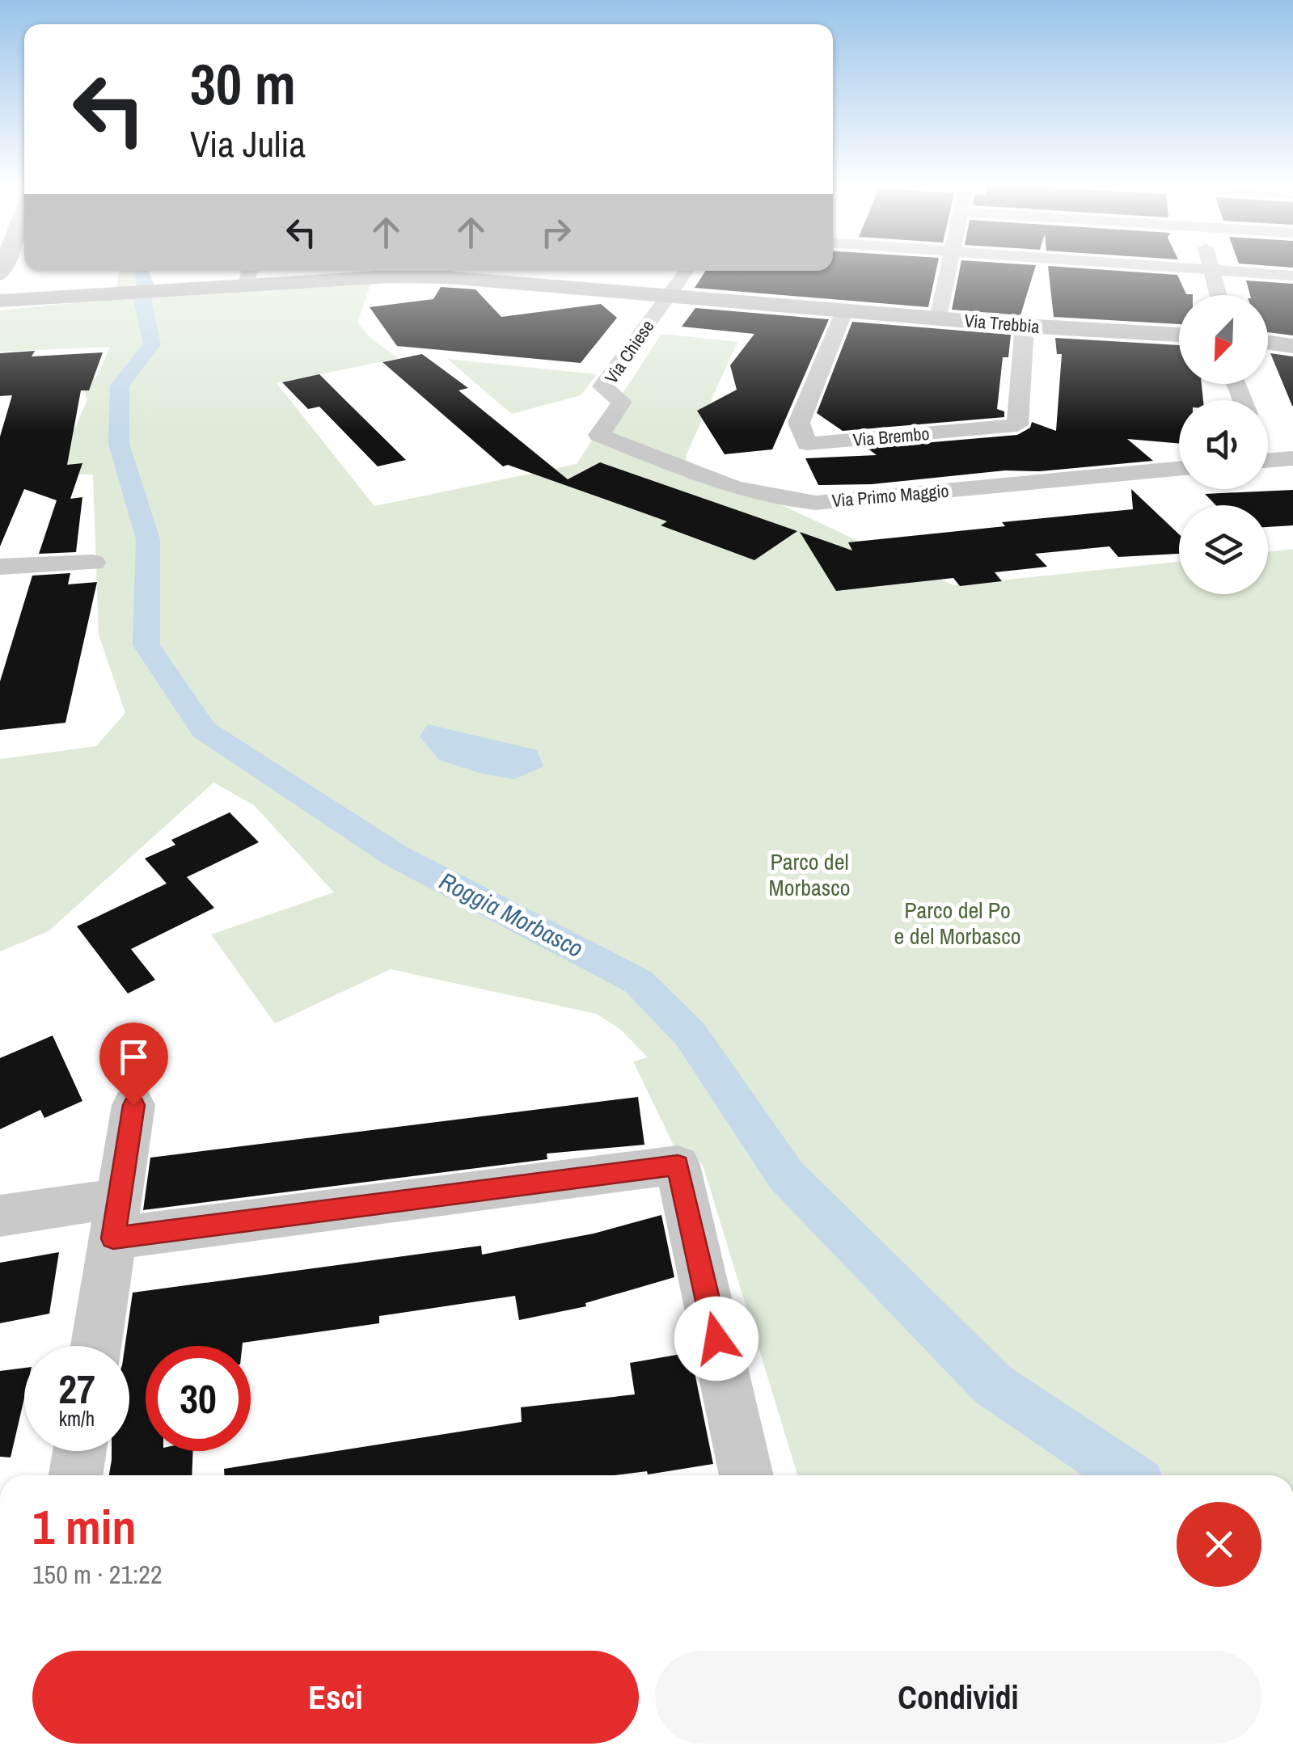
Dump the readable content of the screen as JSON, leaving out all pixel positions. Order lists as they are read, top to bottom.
{
  "streets": {
    "street": [
      "Via Trebbia",
      "Via Chiese",
      "Via Brembo",
      "Via Primo Maggio"
    ]
  },
  "crossings": [
    ["Via Trebbia", "Via Chiese"],
    ["Via Trebbia", "Via Brembo"],
    ["Via Chiese", "Via Primo Maggio"]
  ],
  "water": ["Roggia Morbasco"],
  "parks": ["Parco del Morbasco", "Parco del Po e del Morbasco"],
  "north": "bottom left",
  "page": {
    "turn": ["30 m", "Via Julia"],
    "speed": "27 km/h",
    "limit": "30",
    "heading": ["1 min", "150 m · 21:22"],
    "buttons": ["Esci", "Condividi"]
  }
}
